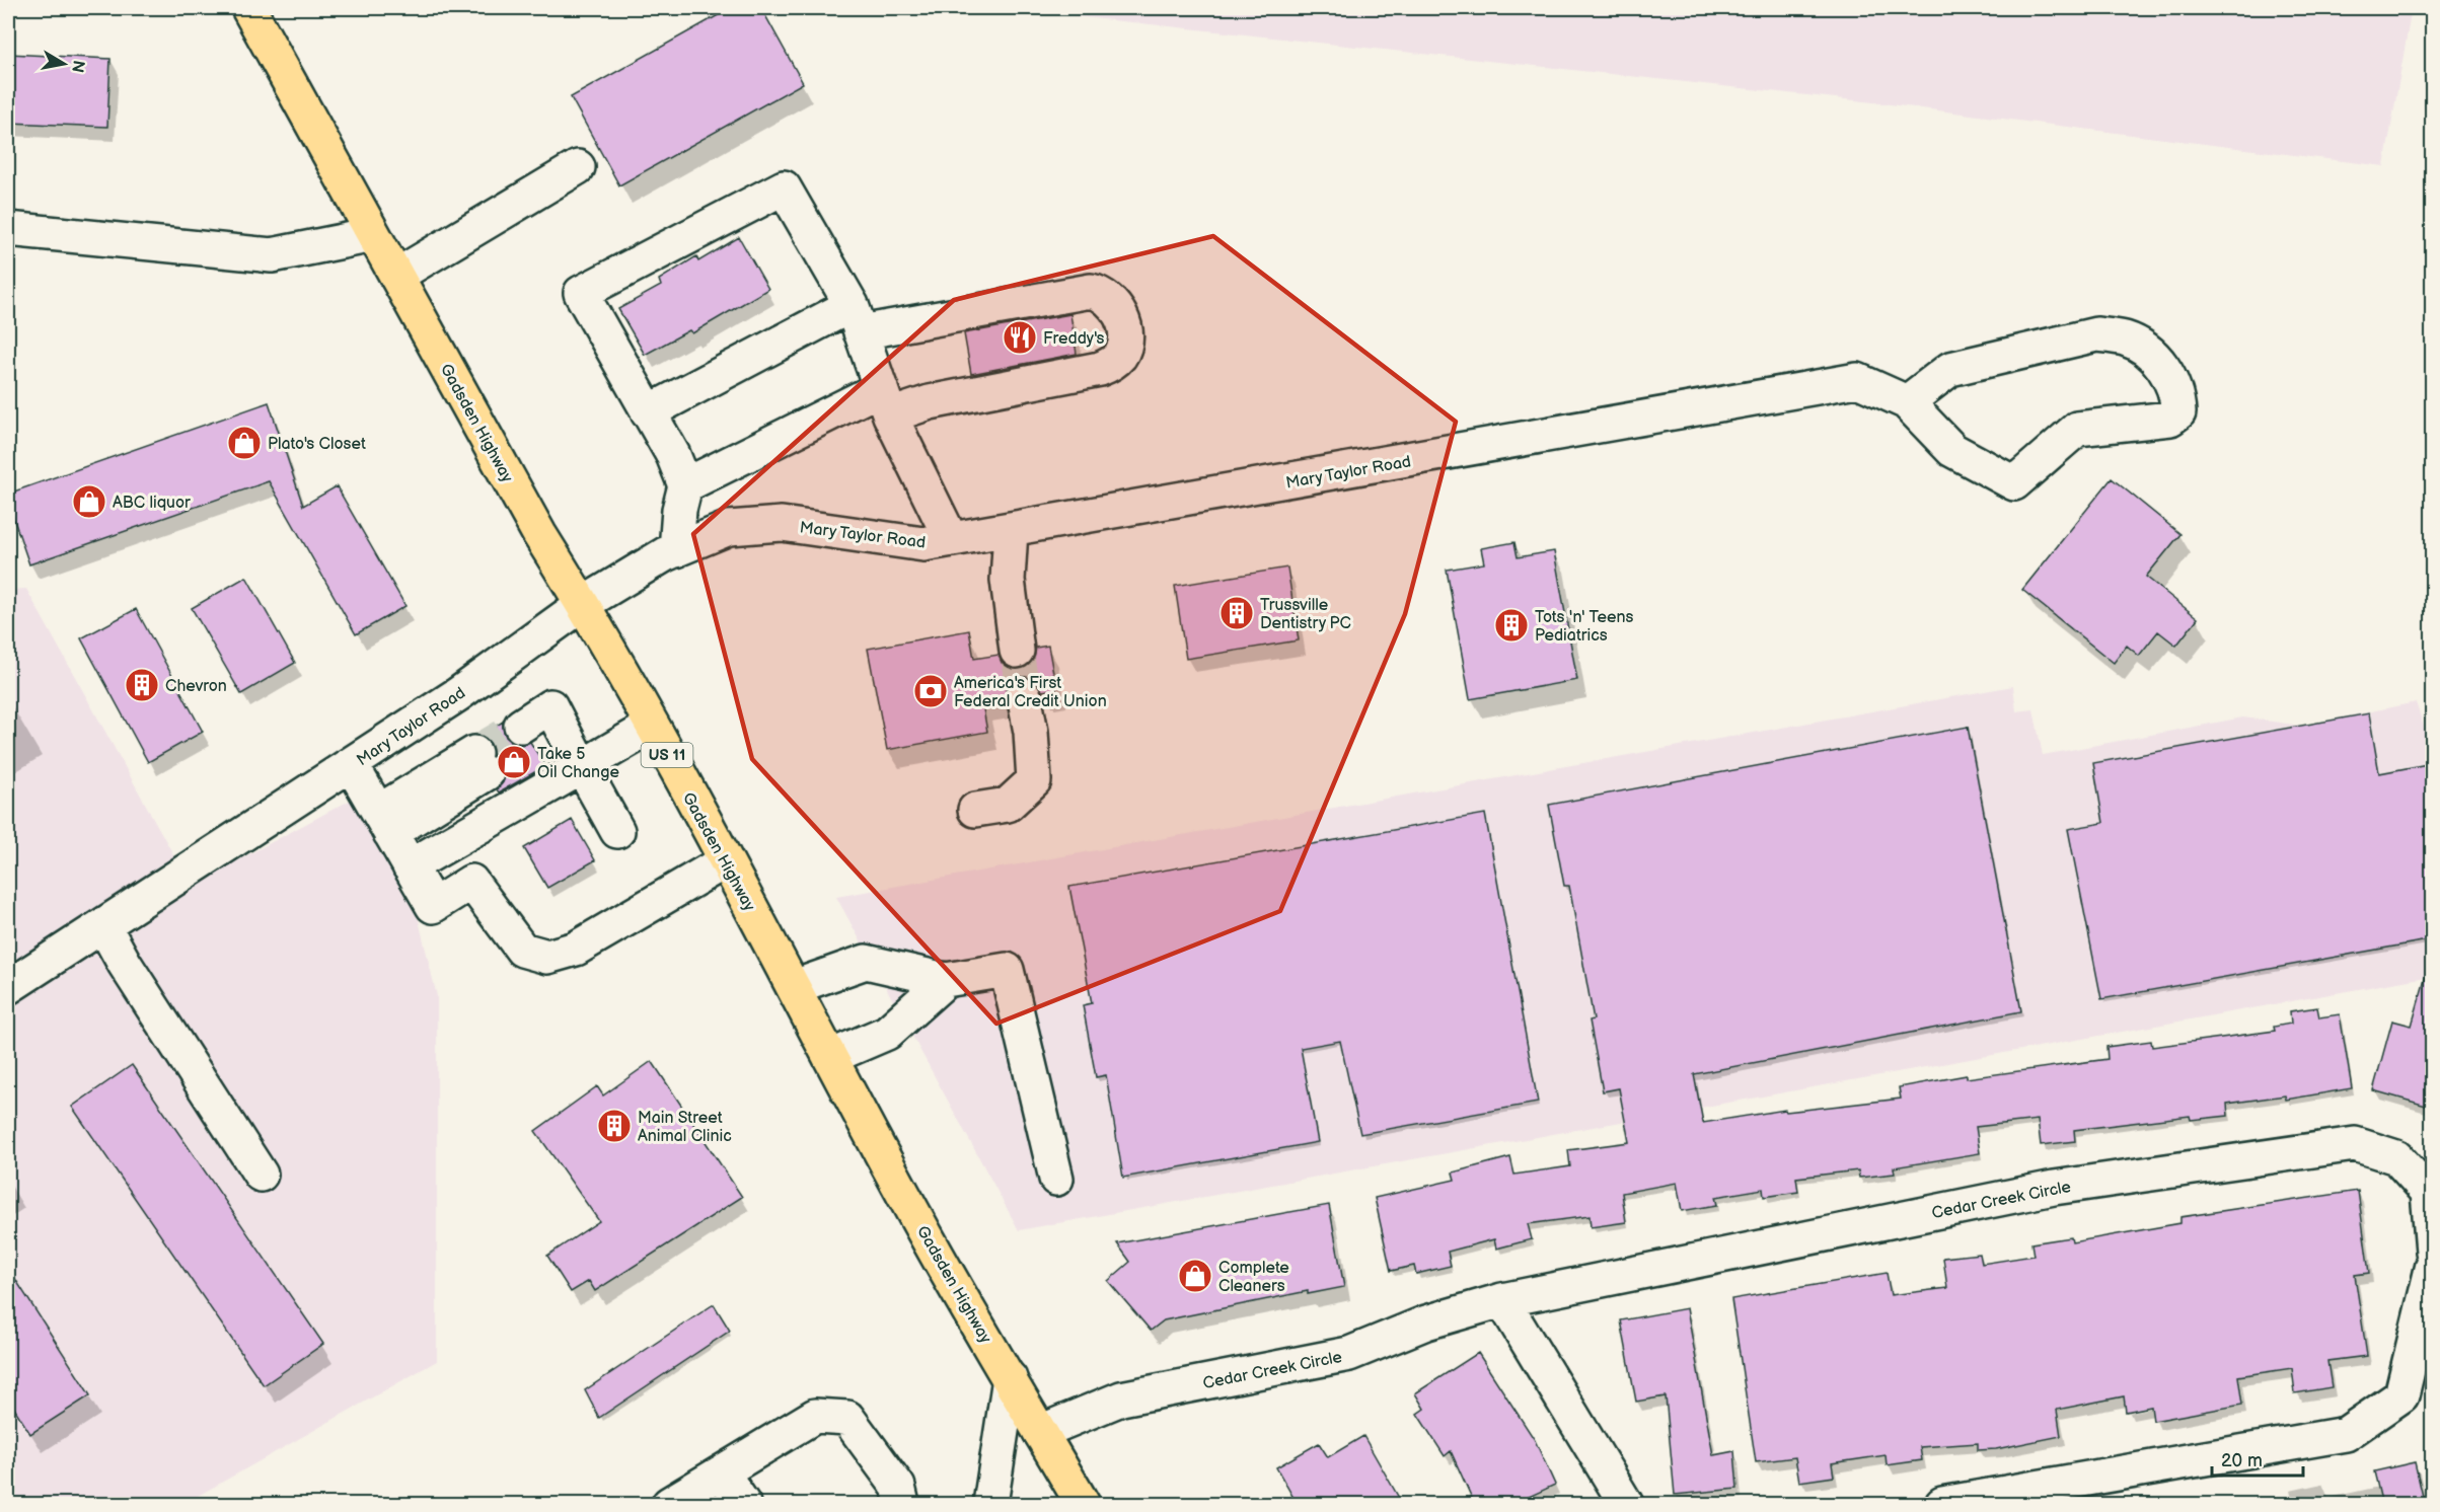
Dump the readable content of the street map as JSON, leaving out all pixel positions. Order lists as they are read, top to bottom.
{
  "streets": {
    "main road": ["Gadsden Highway", "US 11"],
    "street": ["Mary Taylor Road", "Cedar Creek Circle"]
  },
  "crossings": [
    ["Gadsden Highway", "Mary Taylor Road"],
    ["Gadsden Highway", "Cedar Creek Circle"]
  ],
  "places": {
    "restaurant": ["Freddy's"],
    "shop": [
      "Plato's Closet",
      "ABC liquor",
      "Take 5 Oil Change",
      "Complete Cleaners"
    ],
    "building": [
      "Trussville Dentistry PC",
      "Tots 'n' Teens Pediatrics",
      "Chevron",
      "Main Street Animal Clinic"
    ],
    "bank": ["America's First Federal Credit Union"]
  },
  "scale_bar": "20 m",
  "north": "right"
}
